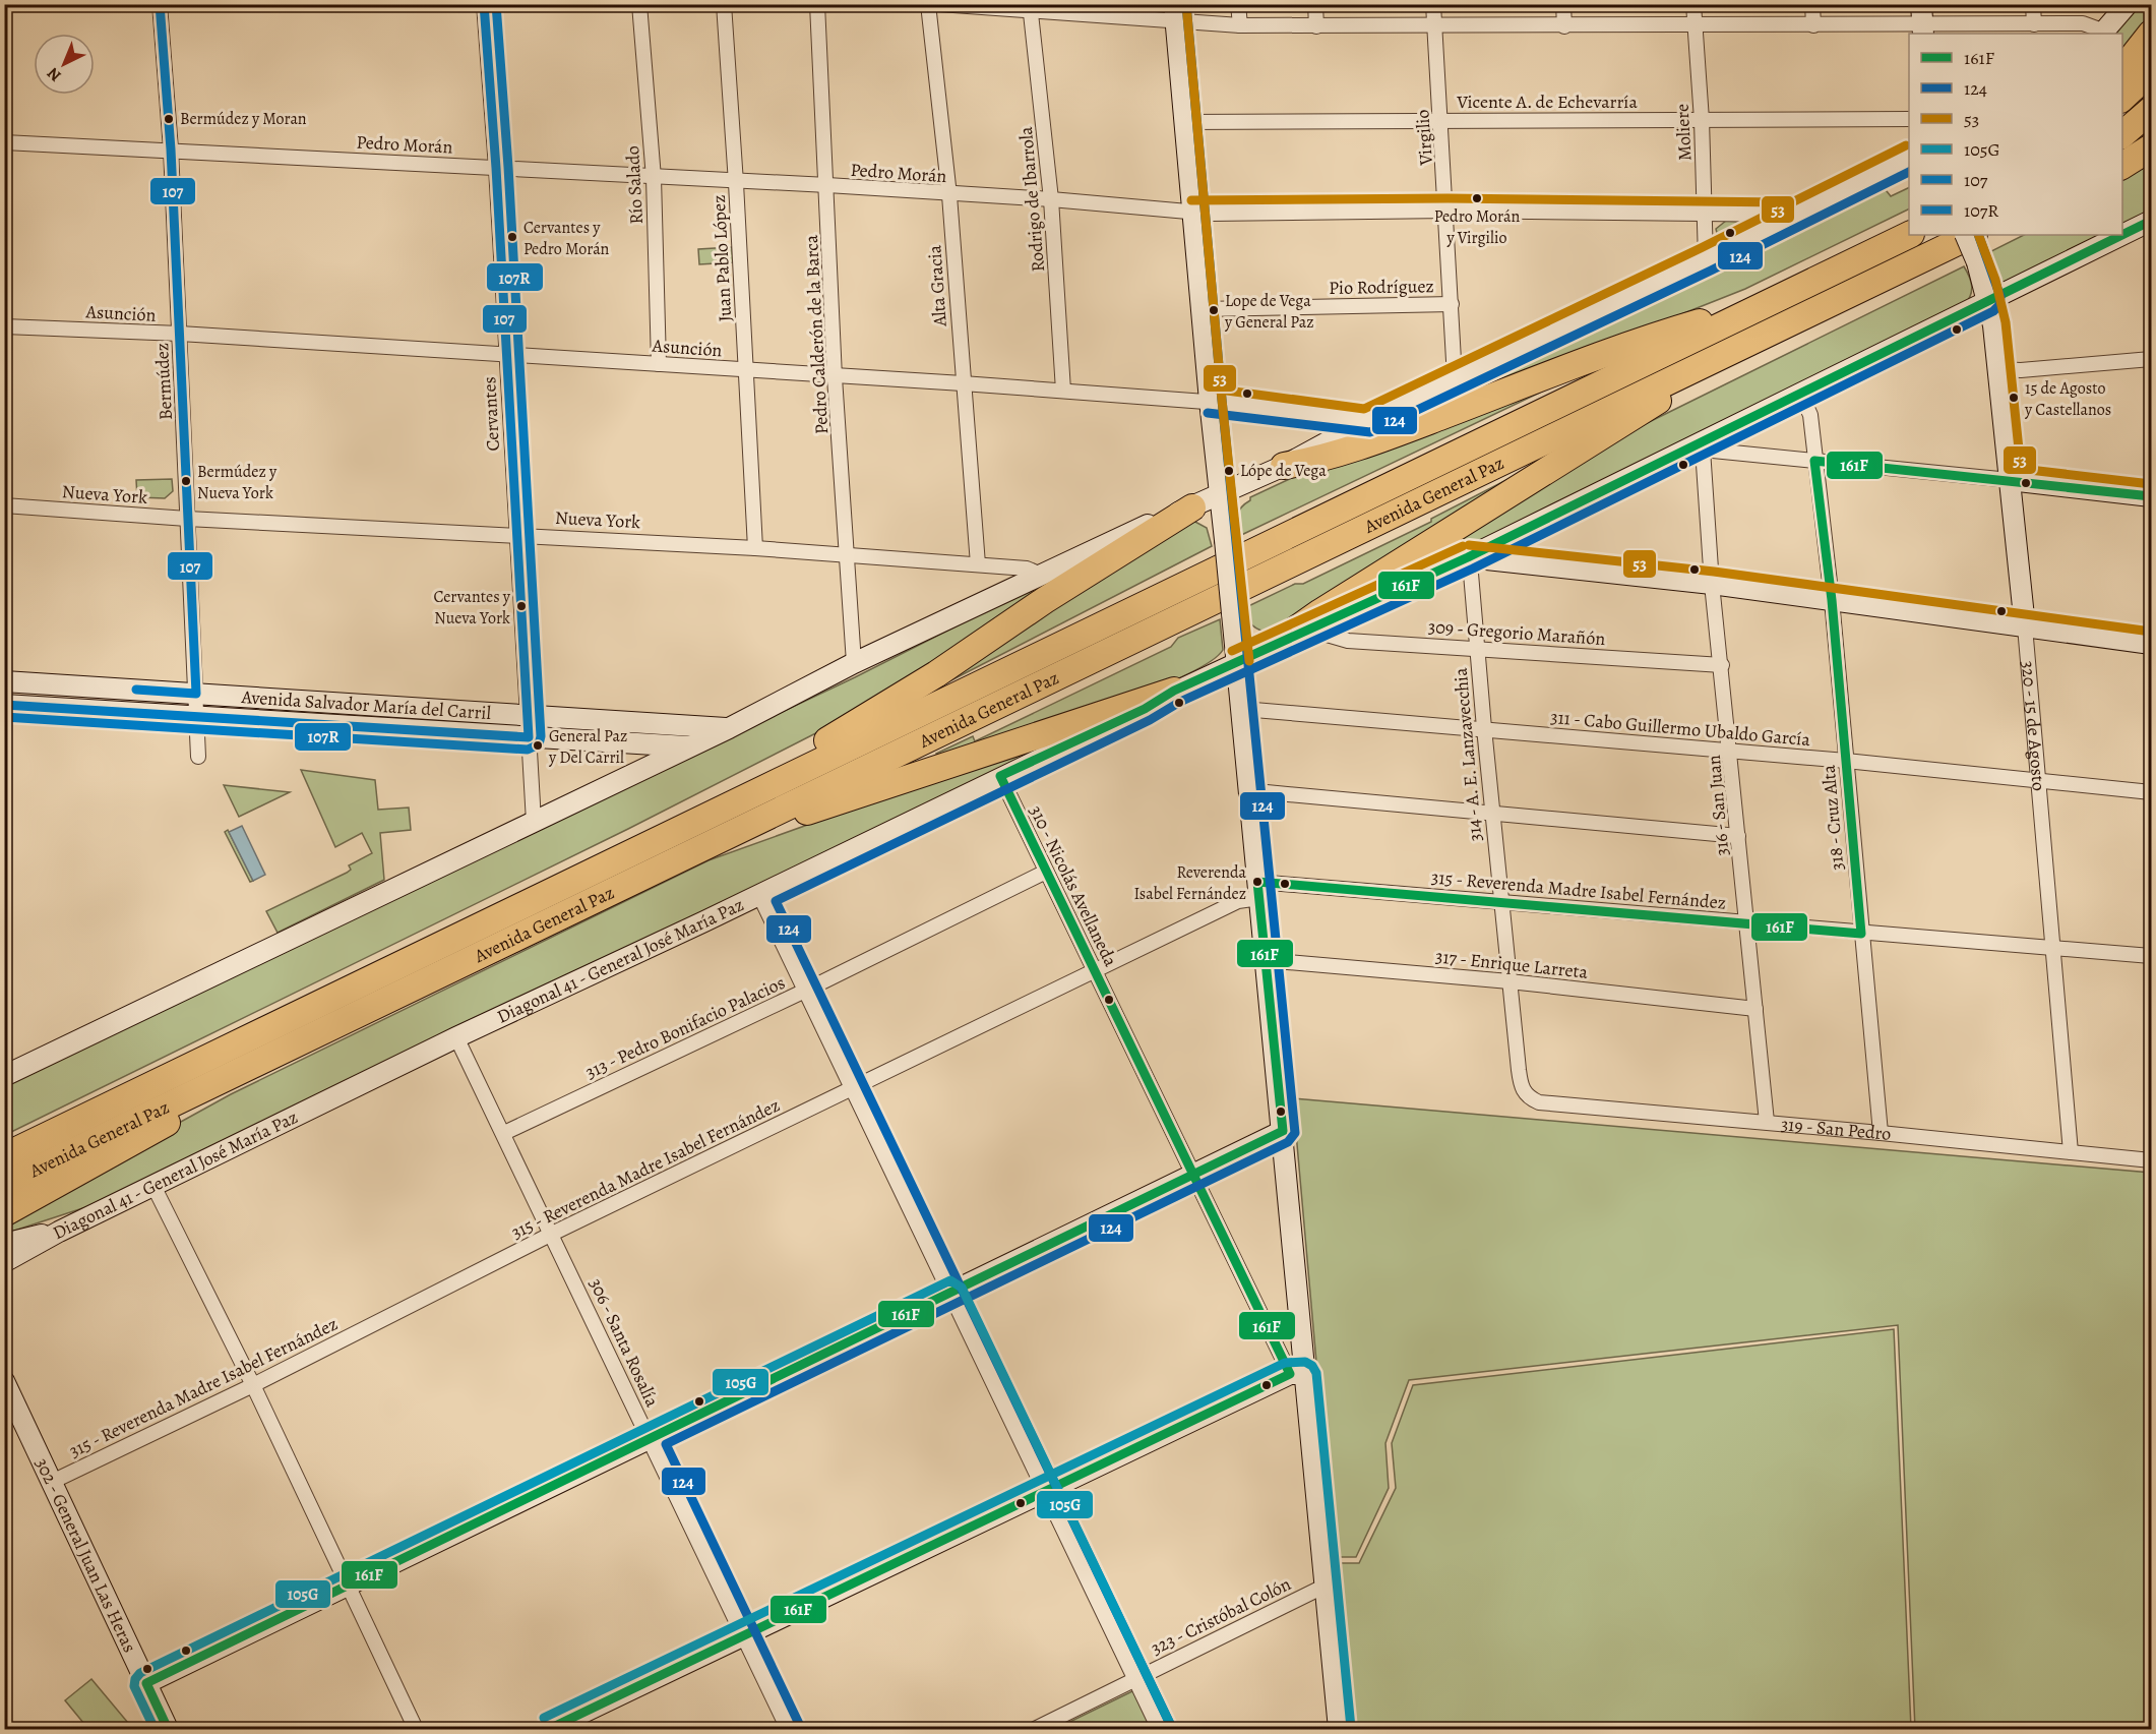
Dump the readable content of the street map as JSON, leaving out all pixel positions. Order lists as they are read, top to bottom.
{
  "streets": {
    "highway": ["Avenida General Paz"],
    "street": [
      "Vicente A. de Echevarría",
      "Moliere",
      "Virgilio",
      "Pedro Morán",
      "Río Salado",
      "Rodrigo de Ibarrola",
      "Juan Pablo López",
      "Alta Gracia",
      "Pio Rodríguez",
      "Asunción",
      "Pedro Calderón de la Barca",
      "Bermúdez",
      "Cervantes",
      "Nueva York",
      "309 - Gregorio Marañón",
      "Avenida Salvador María del Carril",
      "320 - 15 de Agosto",
      "311 - Cabo Guillermo Ubaldo García",
      "314 - A. E. Lanzavecchia",
      "316 - San Juan",
      "318 - Cruz Alta",
      "310 - Nicolás Avellaneda",
      "315 - Reverenda Madre Isabel Fernández",
      "Diagonal 41 - General José María Paz",
      "317 - Enrique Larreta",
      "313 - Pedro Bonifacio Palacios",
      "319 - San Pedro",
      "306 - Santa Rosalía",
      "302 - General Juan Las Heras",
      "323 - Cristóbal Colón"
    ]
  },
  "crossings": [
    ["Vicente A. de Echevarría", "Moliere"],
    ["Vicente A. de Echevarría", "Virgilio"],
    ["Moliere", "Pedro Morán"],
    ["Virgilio", "Pedro Morán"],
    ["Virgilio", "Pio Rodríguez"],
    ["Pedro Morán", "Río Salado"],
    ["Pedro Morán", "Rodrigo de Ibarrola"],
    ["Pedro Morán", "Juan Pablo López"],
    ["Pedro Morán", "Alta Gracia"],
    ["Pedro Morán", "Pedro Calderón de la Barca"],
    ["Pedro Morán", "Bermúdez"],
    ["Pedro Morán", "Cervantes"],
    ["Río Salado", "Asunción"],
    ["Rodrigo de Ibarrola", "Asunción"],
    ["Juan Pablo López", "Asunción"],
    ["Juan Pablo López", "Nueva York"],
    ["Alta Gracia", "Asunción"],
    ["Alta Gracia", "Nueva York"],
    ["Asunción", "Pedro Calderón de la Barca"],
    ["Asunción", "Bermúdez"],
    ["Asunción", "Cervantes"],
    ["Pedro Calderón de la Barca", "Nueva York"],
    ["Bermúdez", "Nueva York"],
    ["Bermúdez", "Avenida Salvador María del Carril"],
    ["Cervantes", "Nueva York"],
    ["Cervantes", "Avenida Salvador María del Carril"],
    ["309 - Gregorio Marañón", "314 - A. E. Lanzavecchia"],
    ["309 - Gregorio Marañón", "316 - San Juan"],
    ["309 - Gregorio Marañón", "Diagonal 41 - General José María Paz"],
    ["320 - 15 de Agosto", "311 - Cabo Guillermo Ubaldo García"],
    ["320 - 15 de Agosto", "315 - Reverenda Madre Isabel Fernández"],
    ["320 - 15 de Agosto", "Diagonal 41 - General José María Paz"],
    ["320 - 15 de Agosto", "319 - San Pedro"],
    ["311 - Cabo Guillermo Ubaldo García", "314 - A. E. Lanzavecchia"],
    ["311 - Cabo Guillermo Ubaldo García", "316 - San Juan"],
    ["311 - Cabo Guillermo Ubaldo García", "318 - Cruz Alta"],
    ["314 - A. E. Lanzavecchia", "315 - Reverenda Madre Isabel Fernández"],
    ["314 - A. E. Lanzavecchia", "Diagonal 41 - General José María Paz"],
    ["314 - A. E. Lanzavecchia", "317 - Enrique Larreta"],
    ["314 - A. E. Lanzavecchia", "319 - San Pedro"],
    ["316 - San Juan", "315 - Reverenda Madre Isabel Fernández"],
    ["316 - San Juan", "Diagonal 41 - General José María Paz"],
    ["316 - San Juan", "317 - Enrique Larreta"],
    ["316 - San Juan", "319 - San Pedro"],
    ["318 - Cruz Alta", "315 - Reverenda Madre Isabel Fernández"],
    ["318 - Cruz Alta", "Diagonal 41 - General José María Paz"],
    ["318 - Cruz Alta", "319 - San Pedro"],
    ["310 - Nicolás Avellaneda", "315 - Reverenda Madre Isabel Fernández"],
    ["310 - Nicolás Avellaneda", "Diagonal 41 - General José María Paz"],
    ["310 - Nicolás Avellaneda", "313 - Pedro Bonifacio Palacios"],
    ["315 - Reverenda Madre Isabel Fernández", "306 - Santa Rosalía"],
    ["315 - Reverenda Madre Isabel Fernández", "302 - General Juan Las Heras"],
    ["Diagonal 41 - General José María Paz", "306 - Santa Rosalía"],
    ["313 - Pedro Bonifacio Palacios", "306 - Santa Rosalía"]
  ],
  "places": [
    "Bermúdez y Moran",
    "Pedro Morán y Virgilio",
    "Cervantes y Pedro Morán",
    "Lope de Vega y General Paz",
    "15 de Agosto y Castellanos",
    "Lópe de Vega",
    "Bermúdez y Nueva York",
    "Cervantes y Nueva York",
    "General Paz y Del Carril",
    "Reverenda Isabel Fernández"
  ],
  "lines": [
    "transit line 124",
    "transit line 53",
    "transit line 107",
    "transit line 107R",
    "transit line 161F",
    "transit line 105G"
  ],
  "legend": [
    "161F",
    "124",
    "53",
    "105G",
    "107",
    "107R"
  ],
  "north": "bottom left"
}
